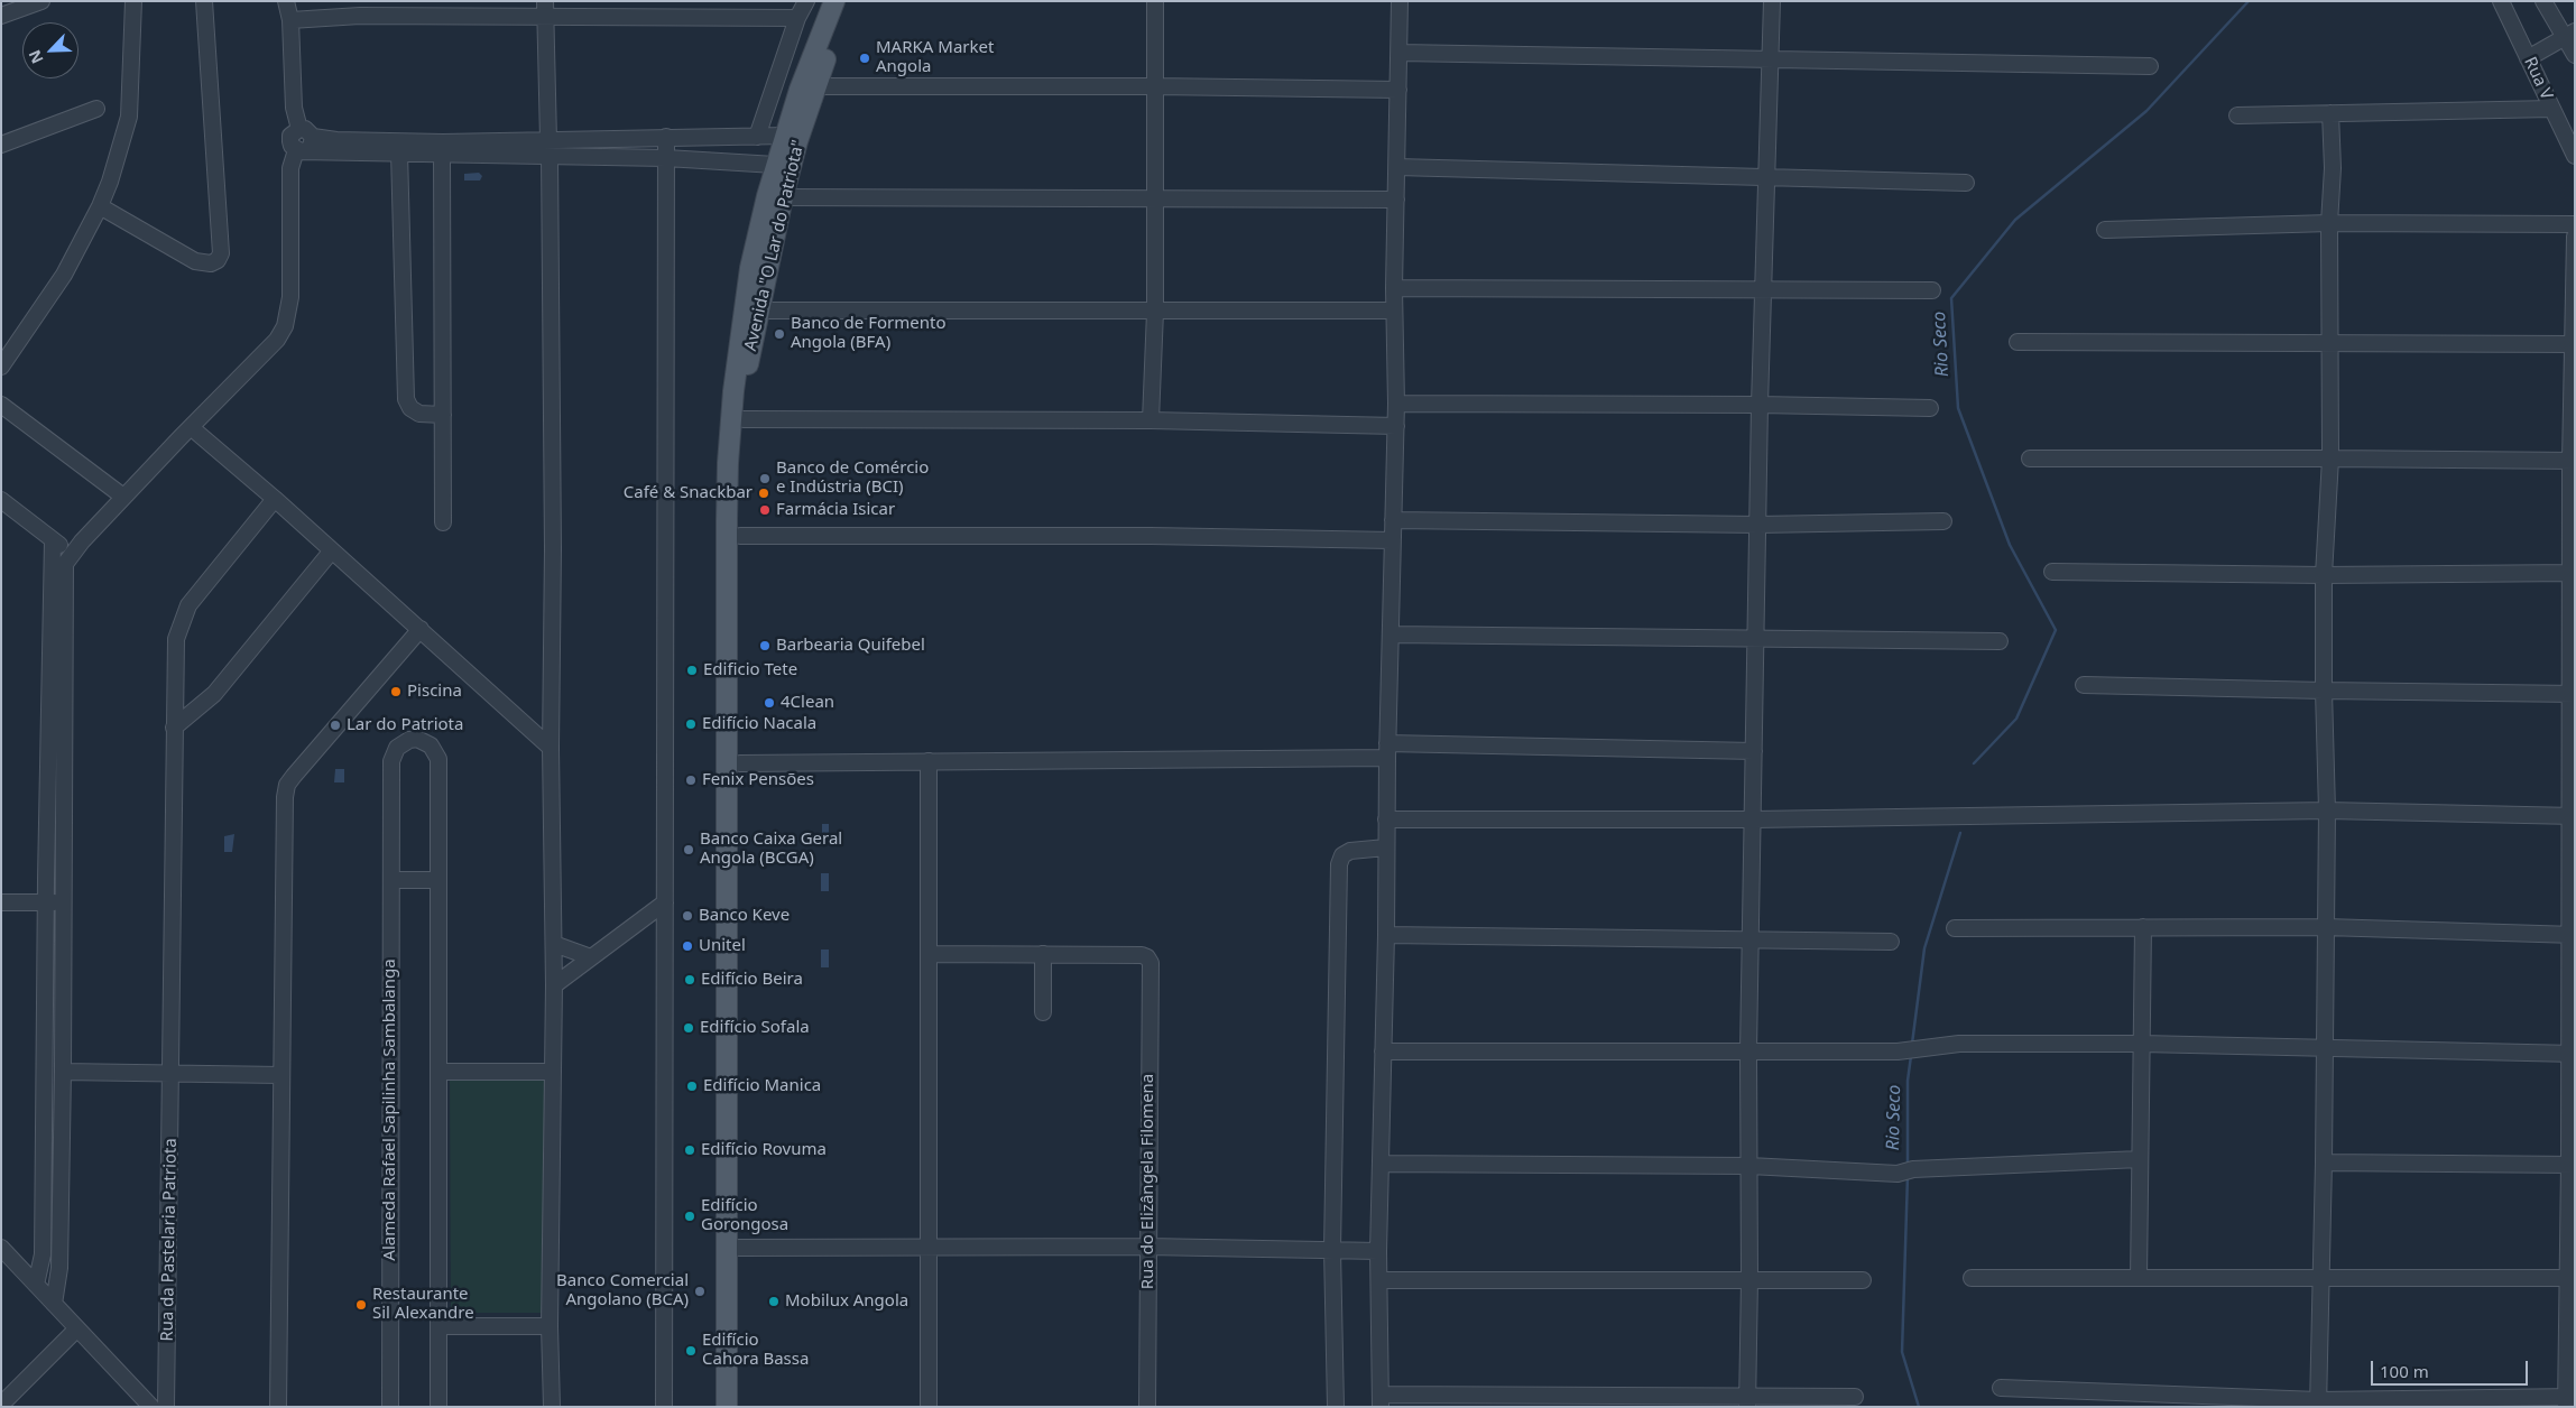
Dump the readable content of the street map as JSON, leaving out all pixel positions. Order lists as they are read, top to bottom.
{
  "streets": {
    "main road": ["Avenida \"O Lar do Patriota\""],
    "street": [
      "Rua V",
      "Alameda Rafael Sapilinha Sambalanga",
      "Rua do Elizângela Filomena",
      "Rua da Pastelaria Patriota"
    ]
  },
  "water": ["Rio Seco"],
  "places": [
    "MARKA Market Angola",
    "Banco de Formento Angola (BFA)",
    "Banco de Comércio e Indústria (BCI)",
    "Café & Snackbar",
    "Farmácia Isicar",
    "Barbearia Quifebel",
    "Edificio Tete",
    "Piscina",
    "4Clean",
    "Edifício Nacala",
    "Lar do Patriota",
    "Fenix Pensões",
    "Banco Caixa Geral Angola (BCGA)",
    "Banco Keve",
    "Unitel",
    "Edifício Beira",
    "Edifício Sofala",
    "Edifício Manica",
    "Edifício Rovuma",
    "Edifício Gorongosa",
    "Banco Comercial Angolano (BCA)",
    "Mobilux Angola",
    "Restaurante Sil Alexandre",
    "Edifício Cahora Bassa"
  ],
  "scale_bar": "100 m",
  "north": "bottom left"
}
